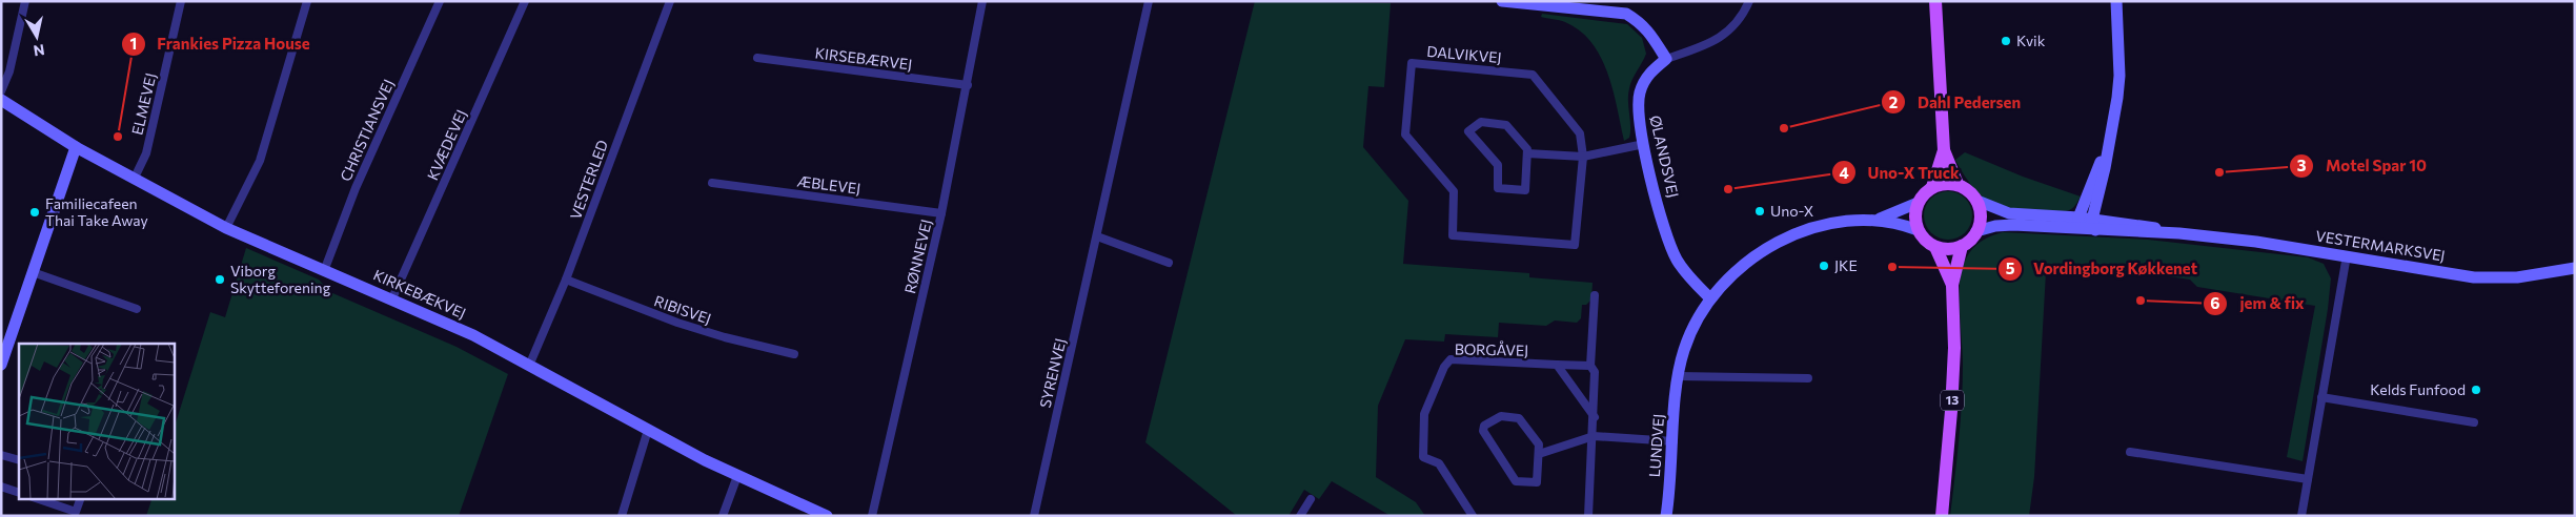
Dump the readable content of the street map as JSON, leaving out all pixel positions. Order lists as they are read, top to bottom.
{
  "streets": {
    "main road": ["13"],
    "street": [
      "DALVIKVEJ",
      "KIRSEBÆRVEJ",
      "ELMEVEJ",
      "CHRISTIANSVEJ",
      "KVÆDEVEJ",
      "ØLANDSVEJ",
      "VESTERLED",
      "ÆBLEVEJ",
      "VESTERMARKSVEJ",
      "RØNNEVEJ",
      "KIRKEBÆKVEJ",
      "RIBISVEJ",
      "BORGÅVEJ",
      "SYRENVEJ",
      "LUNDVEJ"
    ]
  },
  "crossings": [
    ["KIRSEBÆRVEJ", "RØNNEVEJ"],
    ["ELMEVEJ", "KIRKEBÆKVEJ"],
    ["CHRISTIANSVEJ", "KIRKEBÆKVEJ"],
    ["KVÆDEVEJ", "KIRKEBÆKVEJ"],
    ["ØLANDSVEJ", "LUNDVEJ"],
    ["VESTERLED", "KIRKEBÆKVEJ"],
    ["VESTERLED", "RIBISVEJ"],
    ["ÆBLEVEJ", "RØNNEVEJ"],
    ["VESTERMARKSVEJ", "13"],
    ["VESTERMARKSVEJ", "LUNDVEJ"],
    ["13", "LUNDVEJ"]
  ],
  "places": [
    "Kvik",
    "Dahl Pedersen",
    "Frankies Pizza House",
    "Motel Spar 10",
    "Uno-X Truck",
    "Uno-X",
    "Familiecafeen Thai Take Away",
    "JKE",
    "Vordingborg Køkkenet",
    "Viborg Skytteforening",
    "jem & fix",
    "Kelds Funfood"
  ],
  "north": "bottom"
}
